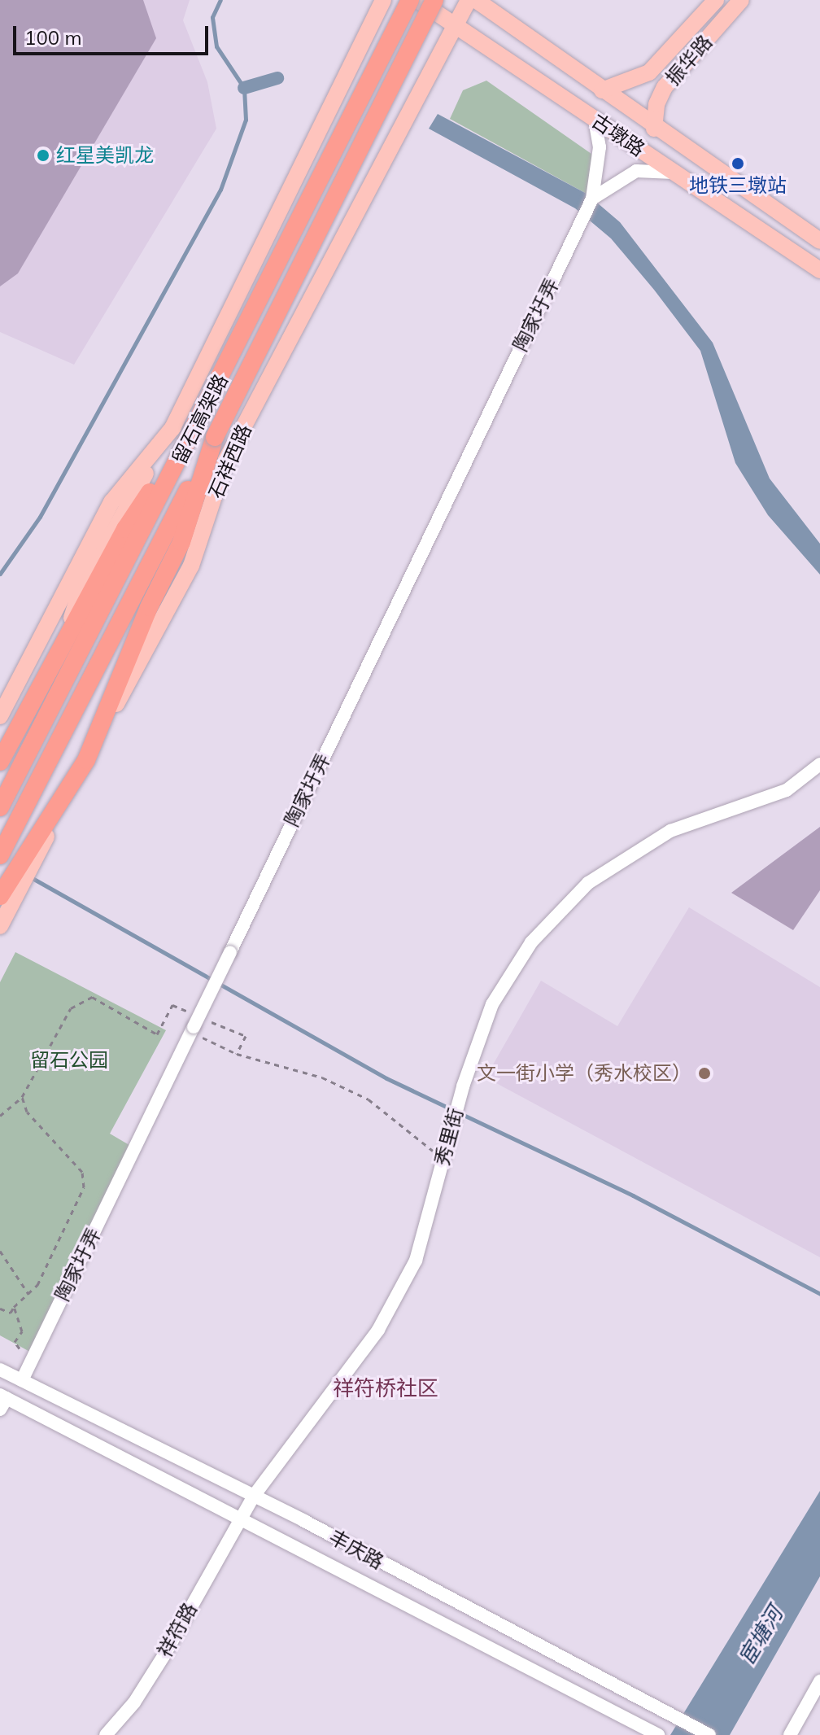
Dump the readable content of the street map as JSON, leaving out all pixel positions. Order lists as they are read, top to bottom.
{
  "streets": {
    "highway": ["留石高架路"],
    "main road": ["振华路", "古墩路", "石祥西路"],
    "street": [
      "陶家圩弄",
      "秀里街",
      "丰庆路",
      "祥符路"
    ]
  },
  "crossings": [
    ["振华路", "古墩路"],
    ["古墩路", "陶家圩弄"],
    ["古墩路", "石祥西路"],
    ["陶家圩弄", "丰庆路"],
    ["秀里街", "丰庆路"],
    ["秀里街", "祥符路"],
    ["丰庆路", "祥符路"]
  ],
  "districts": ["祥符桥社区"],
  "water": ["宦塘河"],
  "parks": ["留石公园"],
  "places": ["红星美凯龙", "地铁三墩站", "文一街小学（秀水校区）"],
  "scale_bar": "100 m"
}
